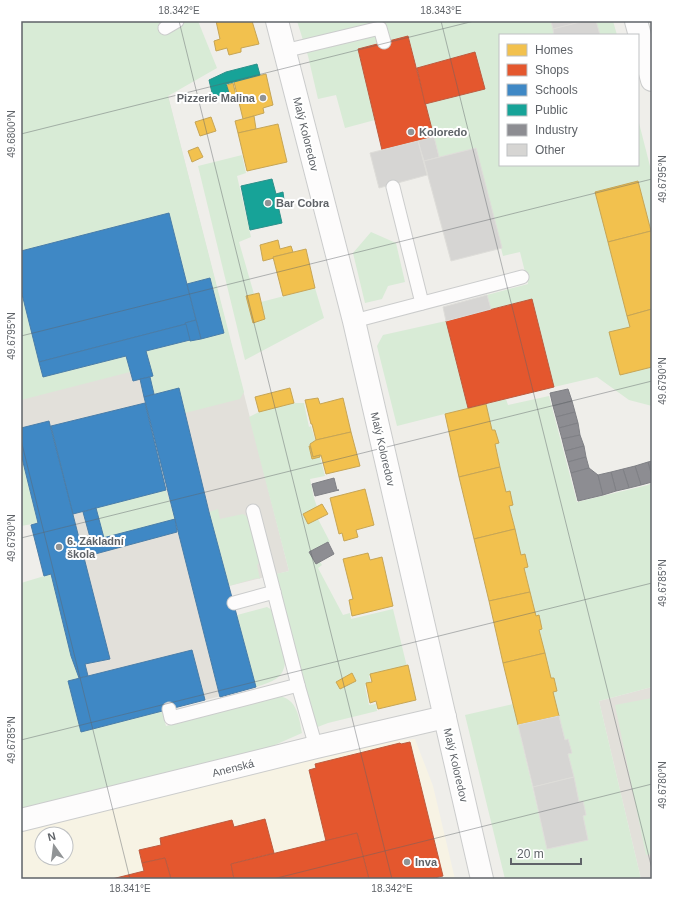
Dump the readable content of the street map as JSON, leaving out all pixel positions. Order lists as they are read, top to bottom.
{
  "streets": {
    "street": ["Malý Koloredov", "Anenská"]
  },
  "crossings": [
    ["Malý Koloredov", "Anenská"]
  ],
  "places": [
    "Pizzerie Malina",
    "Koloredo",
    "Bar Cobra",
    "6. Základní škola",
    "Inva"
  ],
  "legend": [
    "Homes",
    "Shops",
    "Schools",
    "Public",
    "Industry",
    "Other"
  ],
  "scale_bar": "20 m",
  "north": "top",
  "coordinates": [
    "18.342°E",
    "18.343°E",
    "49.6800°N",
    "49.6795°N",
    "49.6790°N",
    "49.6785°N",
    "49.6780°N",
    "18.341°E"
  ]
}
